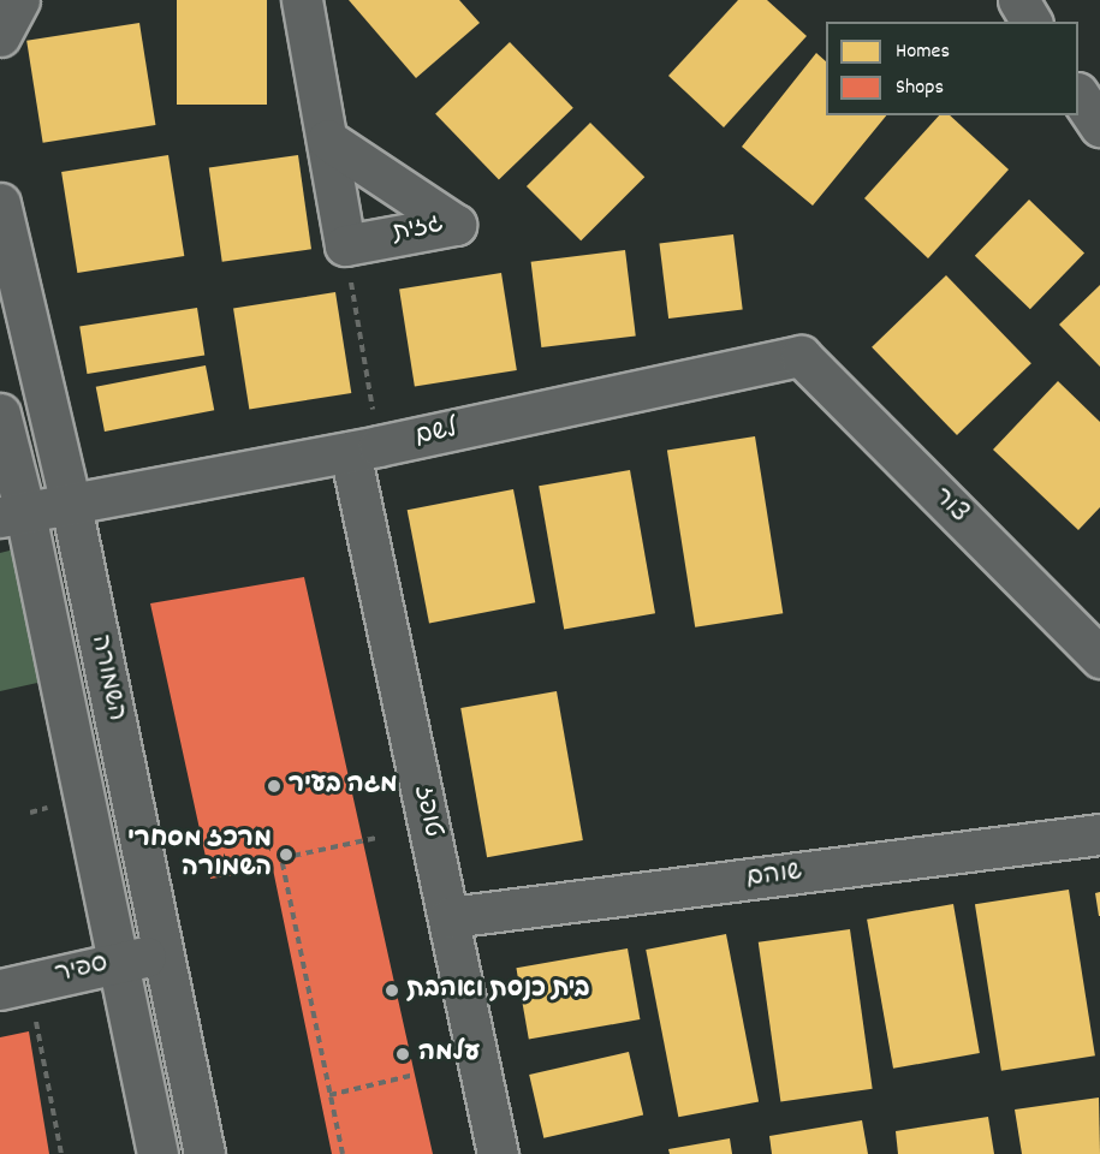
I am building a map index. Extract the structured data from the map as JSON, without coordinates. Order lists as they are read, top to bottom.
{
  "streets": {
    "street": [
      "גזית",
      "לשם",
      "צור",
      "השמורה",
      "טופז",
      "שוהם",
      "ספיר"
    ]
  },
  "crossings": [
    ["לשם", "צור"],
    ["לשם", "השמורה"],
    ["לשם", "טופז"],
    ["השמורה", "ספיר"],
    ["טופז", "שוהם"]
  ],
  "places": [
    "מגה בעיר",
    "מרכז מסחרי השמורה",
    "בית כנסת ואהבת",
    "עלמה"
  ],
  "legend": ["Homes", "Shops"]
}
